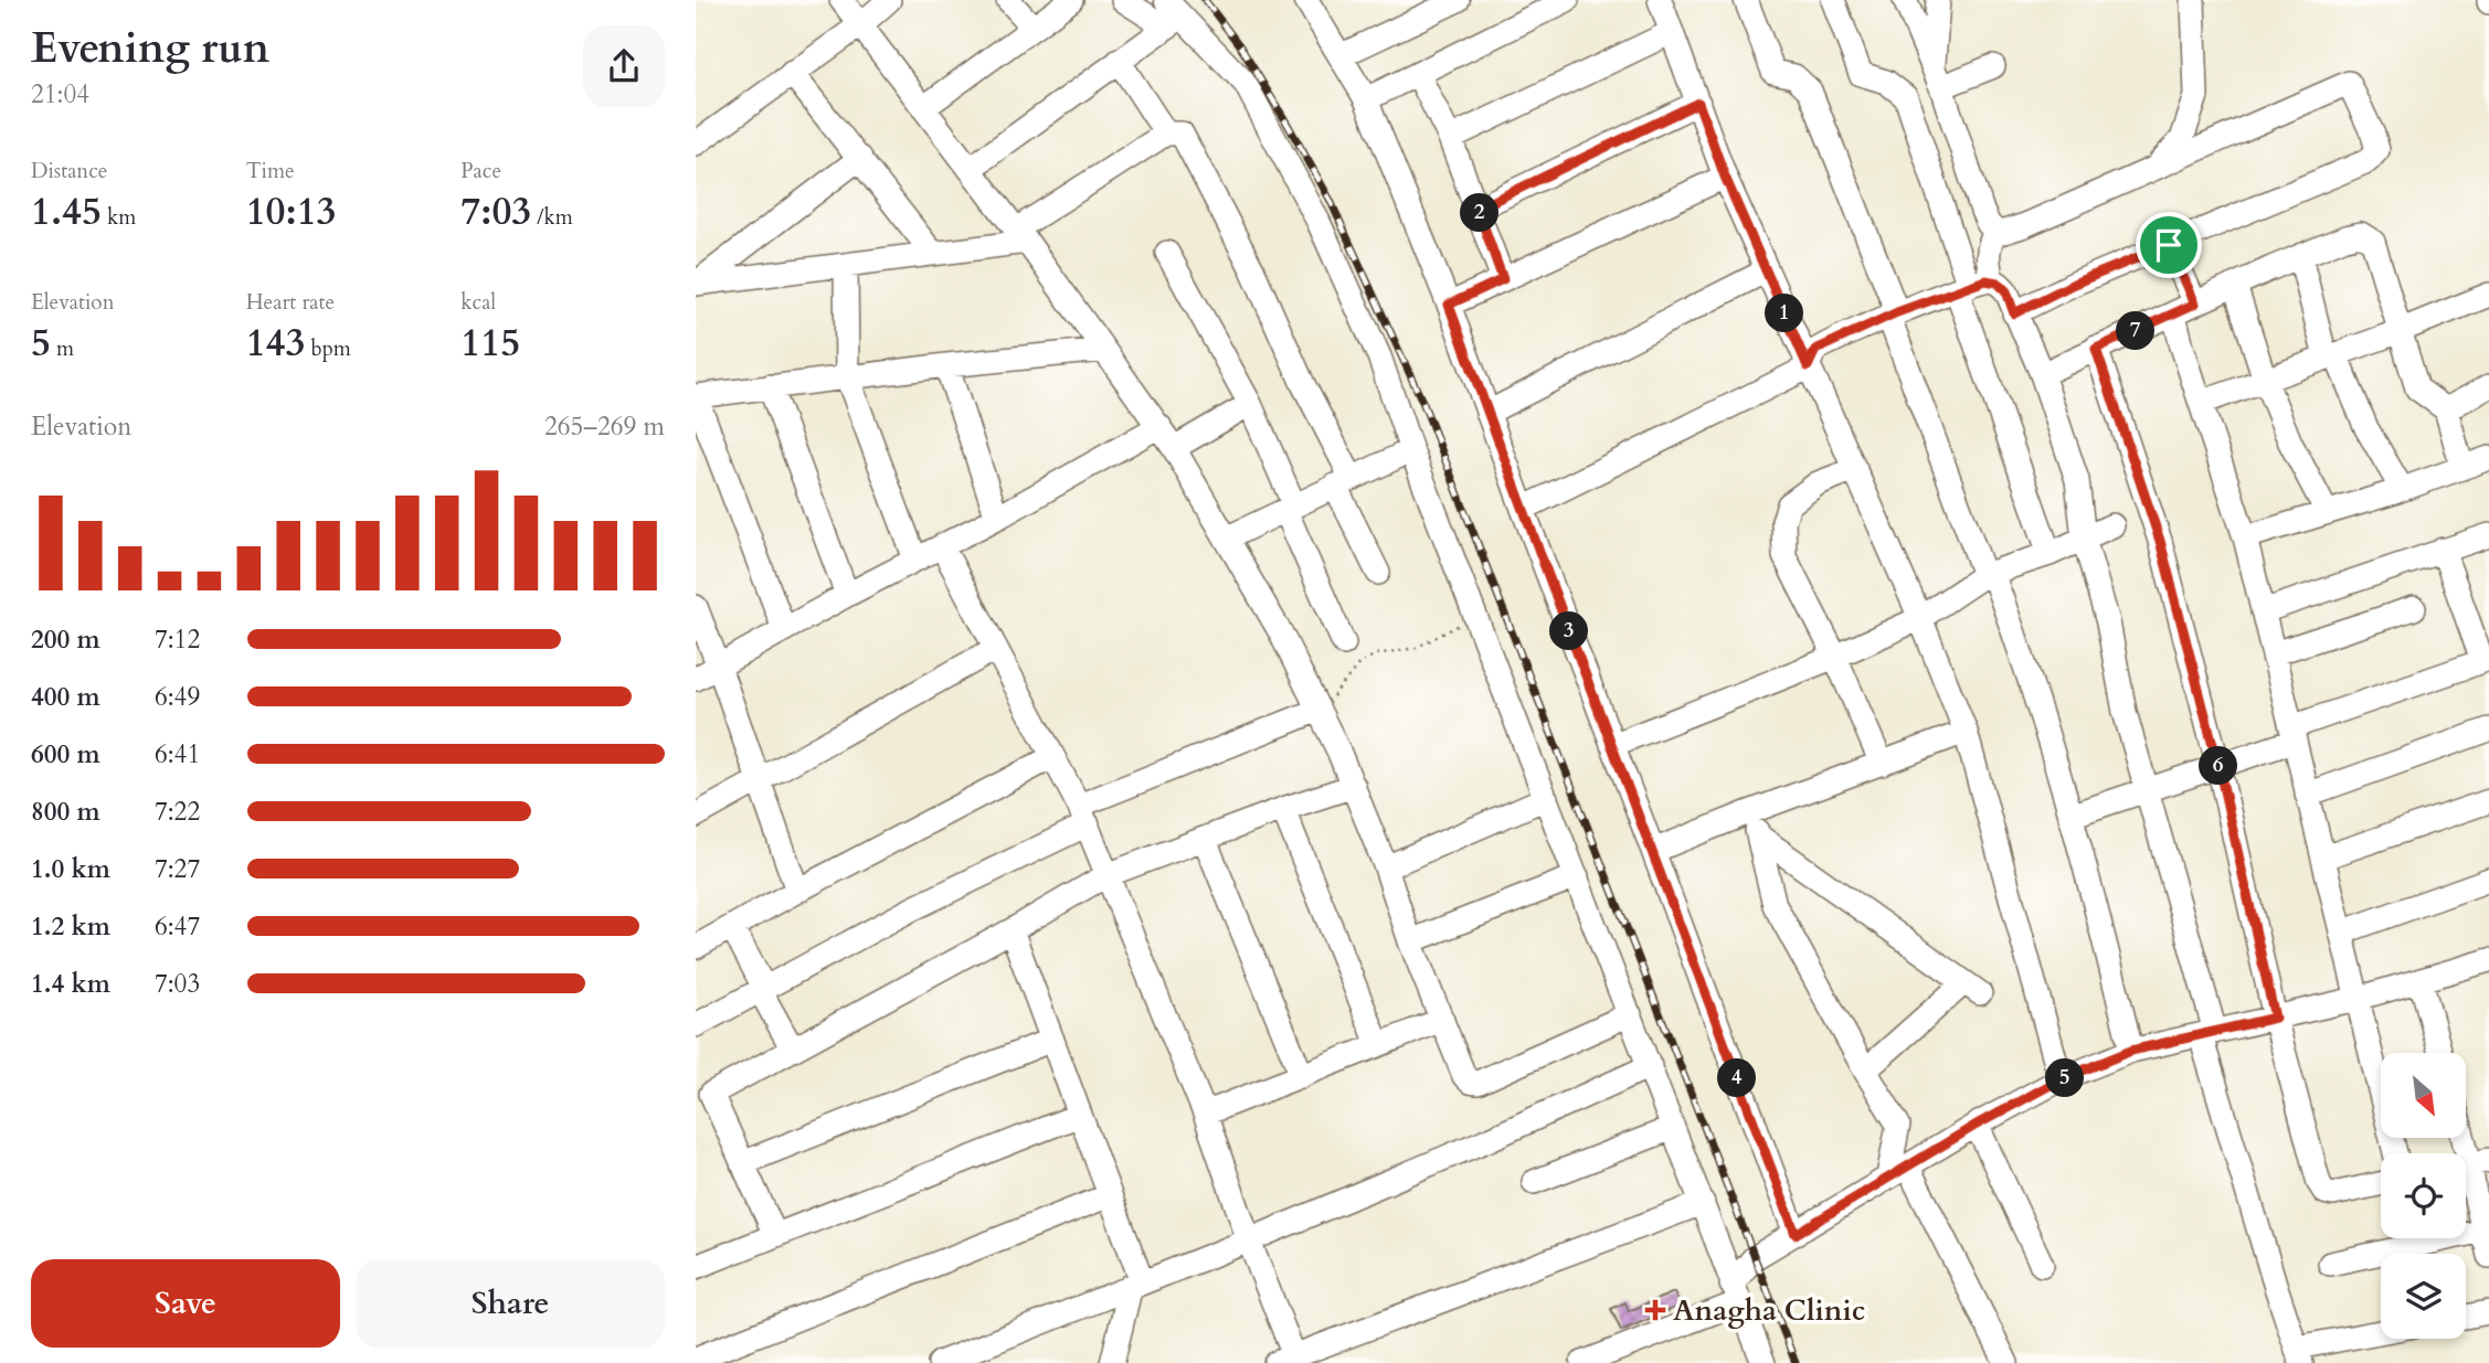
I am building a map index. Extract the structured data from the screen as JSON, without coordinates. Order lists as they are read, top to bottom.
{
  "places": {
    "health": ["Anagha Clinic"]
  },
  "north": "bottom right",
  "page": {
    "heading": ["Evening run", "21:04"],
    "stats": [
      ["Distance", "1.45 km"],
      ["Time", "10:13"],
      ["Pace", "7:03 /km"],
      ["Elevation", "5 m"],
      ["Heart rate", "143 bpm"],
      ["kcal", "115"]
    ],
    "pins": [
      "2",
      "1",
      "7",
      "3",
      "6",
      "4",
      "5"
    ],
    "chart": ["Elevation", "265–269 m"],
    "list": [
      {
        "name": "200 m",
        "note": "7:12"
      },
      {
        "name": "400 m",
        "note": "6:49"
      },
      {
        "name": "600 m",
        "note": "6:41"
      },
      {
        "name": "800 m",
        "note": "7:22"
      },
      {
        "name": "1.0 km",
        "note": "7:27"
      },
      {
        "name": "1.2 km",
        "note": "6:47"
      },
      {
        "name": "1.4 km",
        "note": "7:03"
      }
    ],
    "buttons": ["Save", "Share"]
  }
}
